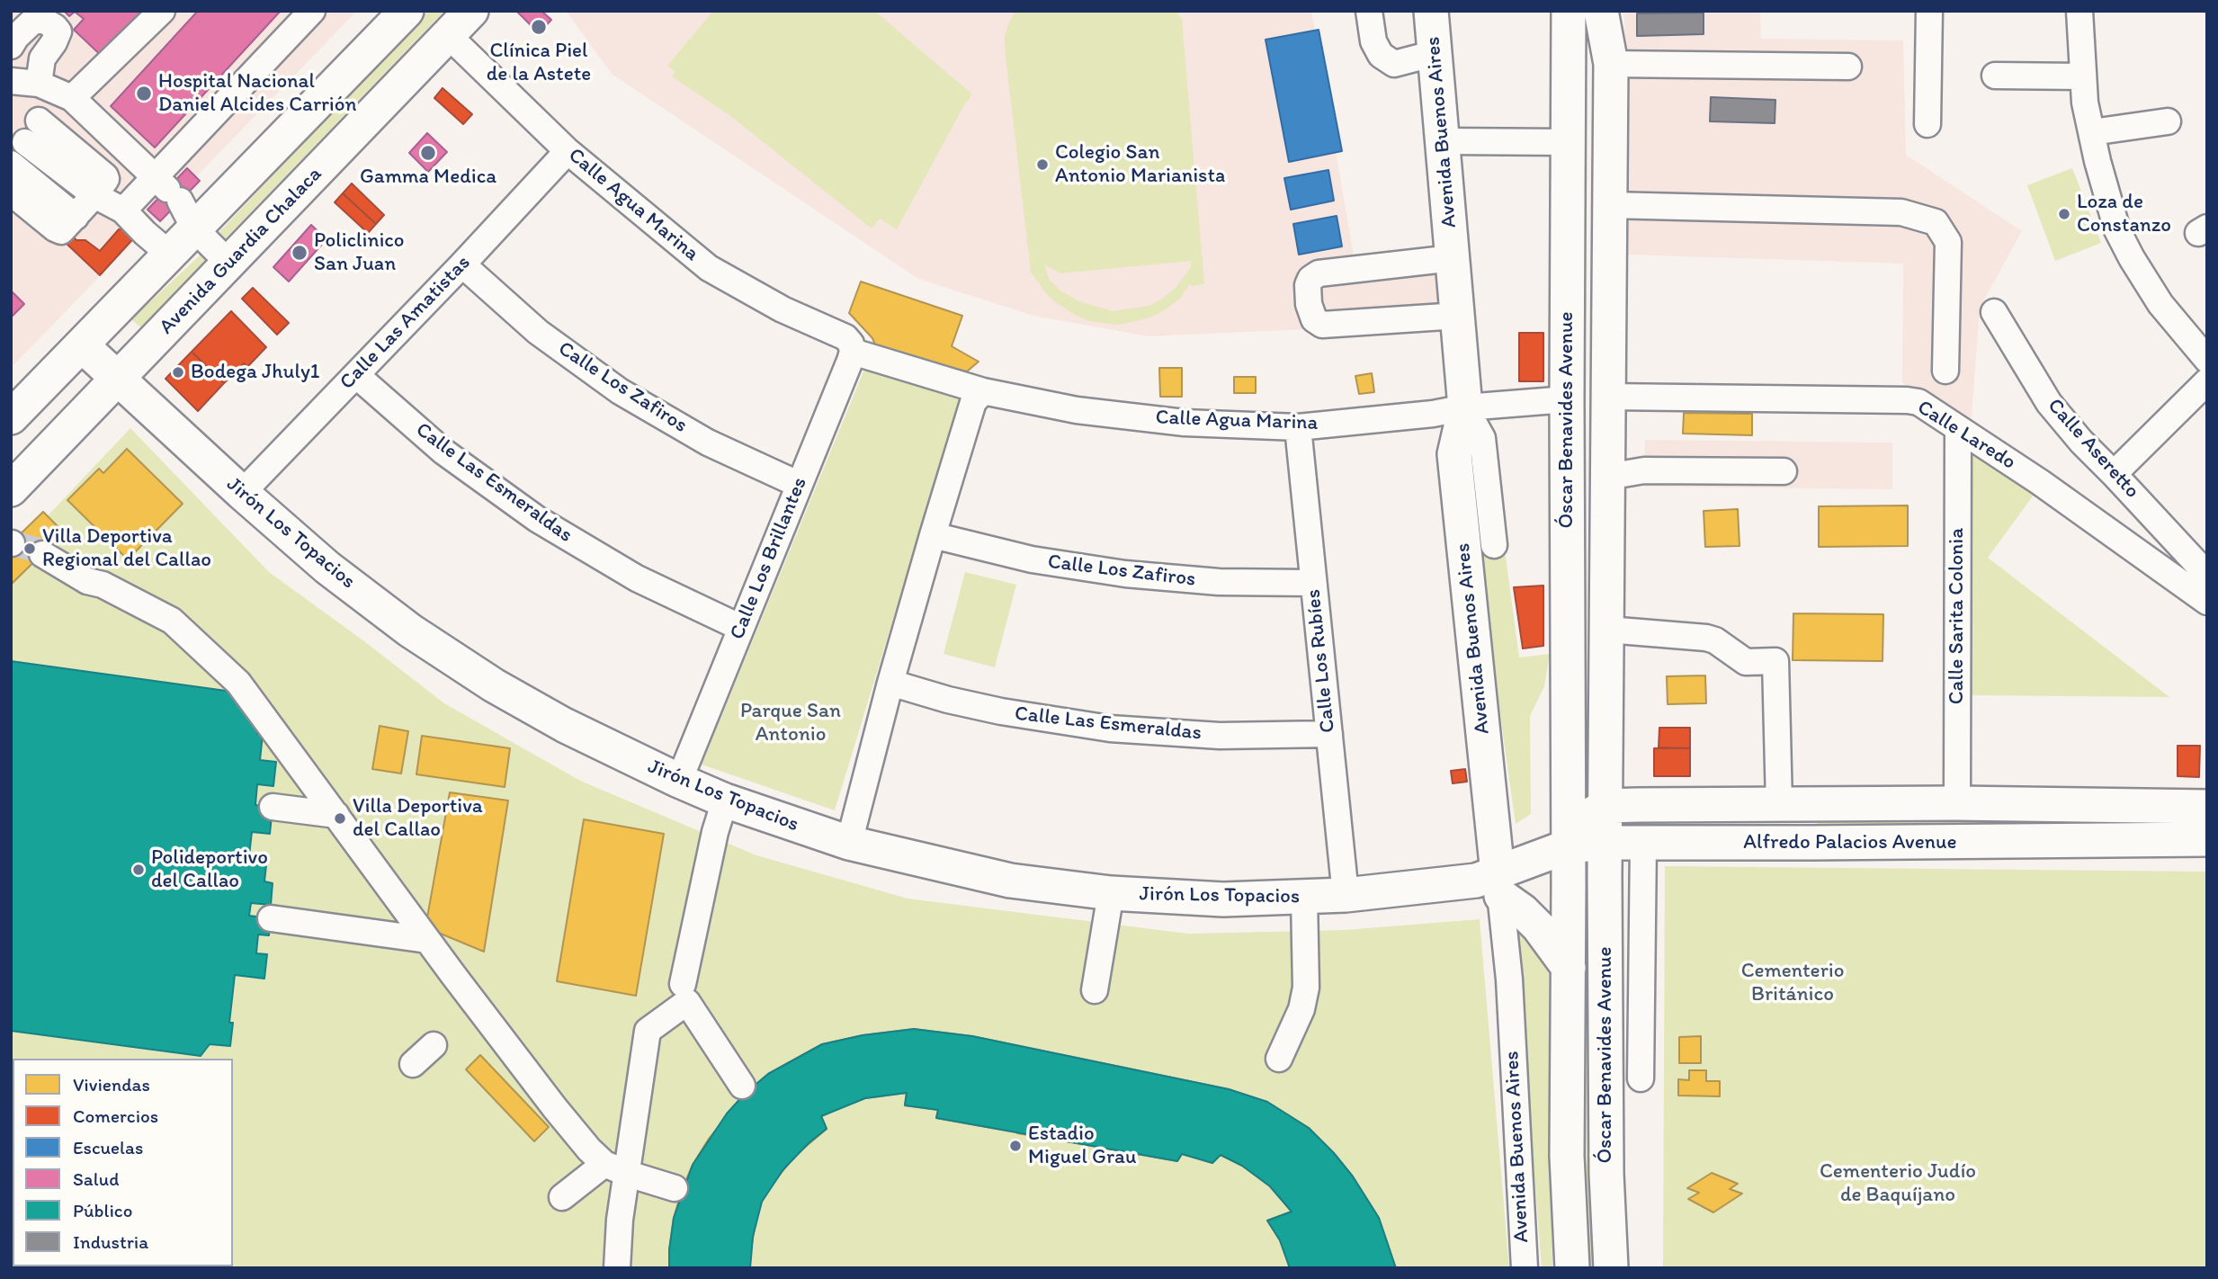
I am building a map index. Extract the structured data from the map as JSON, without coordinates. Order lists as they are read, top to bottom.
{
  "streets": {
    "main road": [
      "Avenida Buenos Aires",
      "Avenida Guardia Chalaca",
      "Óscar Benavides Avenue",
      "Jirón Los Topacios",
      "Alfredo Palacios Avenue"
    ],
    "street": [
      "Calle Agua Marina",
      "Calle Las Amatistas",
      "Calle Los Zafiros",
      "Calle Laredo",
      "Calle Aseretto",
      "Calle Las Esmeraldas",
      "Calle Los Brillantes",
      "Calle Sarita Colonia",
      "Calle Los Rubíes"
    ]
  },
  "crossings": [
    ["Avenida Buenos Aires", "Calle Agua Marina"],
    ["Avenida Buenos Aires", "Jirón Los Topacios"],
    ["Avenida Buenos Aires", "Alfredo Palacios Avenue"],
    ["Calle Agua Marina", "Avenida Guardia Chalaca"],
    ["Calle Agua Marina", "Calle Las Amatistas"],
    ["Calle Agua Marina", "Óscar Benavides Avenue"],
    ["Calle Agua Marina", "Calle Los Brillantes"],
    ["Calle Agua Marina", "Calle Los Rubíes"],
    ["Avenida Guardia Chalaca", "Jirón Los Topacios"],
    ["Calle Las Amatistas", "Calle Los Zafiros"],
    ["Calle Las Amatistas", "Calle Las Esmeraldas"],
    ["Calle Las Amatistas", "Jirón Los Topacios"],
    ["Calle Los Zafiros", "Calle Los Brillantes"],
    ["Calle Los Zafiros", "Calle Los Rubíes"],
    ["Óscar Benavides Avenue", "Calle Laredo"],
    ["Óscar Benavides Avenue", "Alfredo Palacios Avenue"],
    ["Calle Laredo", "Calle Sarita Colonia"],
    ["Calle Las Esmeraldas", "Calle Los Brillantes"],
    ["Calle Las Esmeraldas", "Calle Los Rubíes"],
    ["Jirón Los Topacios", "Calle Los Brillantes"],
    ["Jirón Los Topacios", "Calle Los Rubíes"],
    ["Jirón Los Topacios", "Alfredo Palacios Avenue"],
    ["Calle Sarita Colonia", "Alfredo Palacios Avenue"]
  ],
  "parks": ["Parque San Antonio", "Cementerio Británico", "Cementerio Judío de Baquíjano"],
  "places": [
    "Clínica Piel de la Astete",
    "Hospital Nacional Daniel Alcides Carrión",
    "Gamma Medica",
    "Colegio San Antonio Marianista",
    "Loza de Constanzo",
    "Policlinico San Juan",
    "Bodega Jhuly1",
    "Villa Deportiva Regional del Callao",
    "Villa Deportiva del Callao",
    "Polideportivo del Callao",
    "Estadio Miguel Grau"
  ],
  "legend": [
    "Viviendas",
    "Comercios",
    "Escuelas",
    "Salud",
    "Público",
    "Industria"
  ]
}
